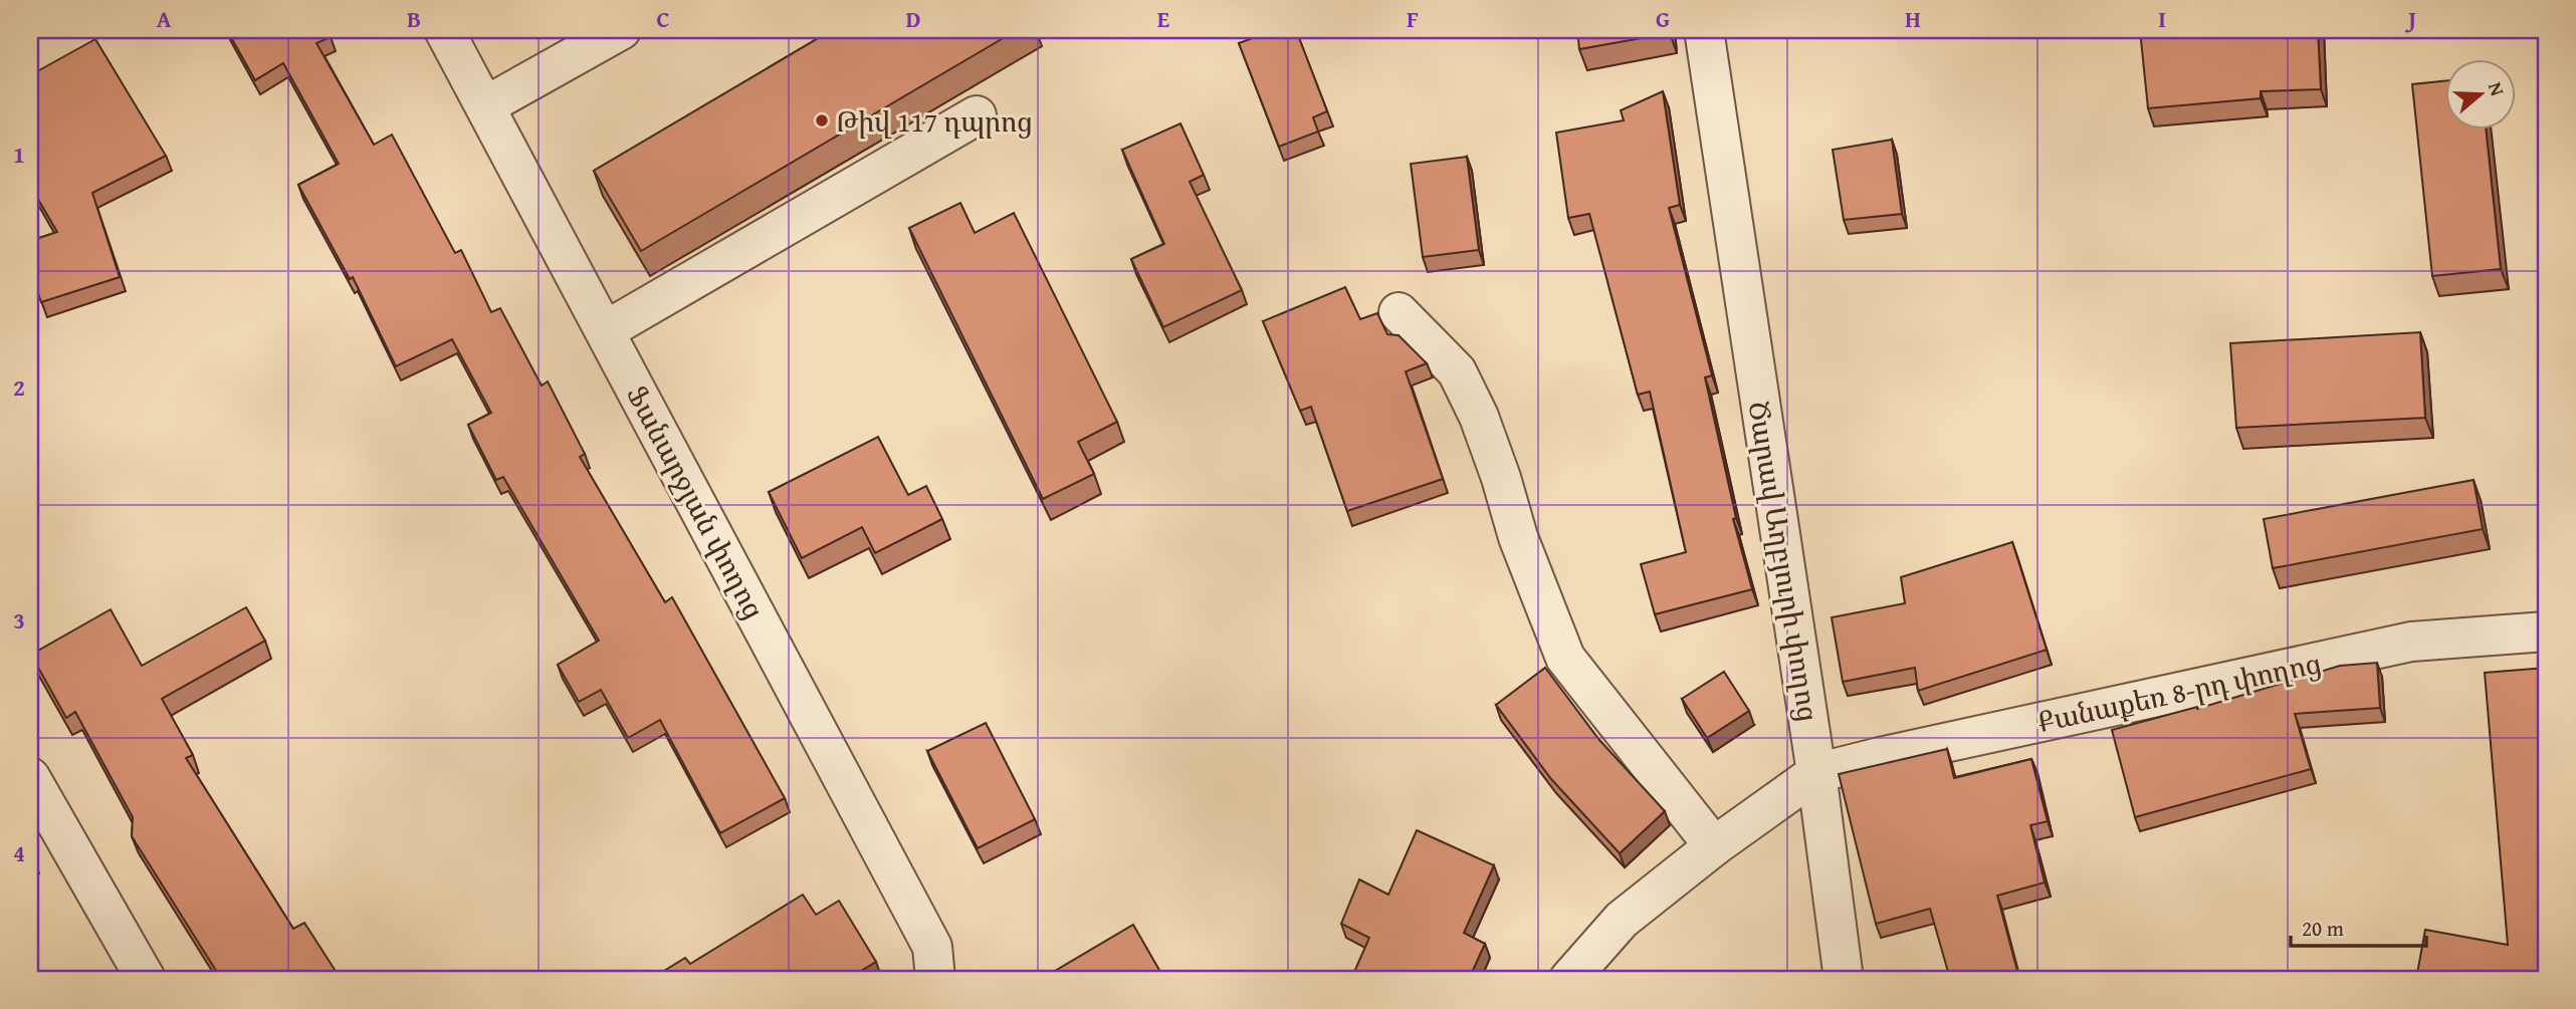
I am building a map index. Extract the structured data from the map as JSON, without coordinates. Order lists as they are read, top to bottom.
{
  "streets": {
    "street": ["Ֆանարջյան փողոց", "Ծարավ Աղբյուրի փողոց", "Քանաքեռ 8-րդ փողոց"]
  },
  "crossings": [
    ["Ծարավ Աղբյուրի փողոց", "Քանաքեռ 8-րդ փողոց"]
  ],
  "places": ["Թիվ 117 դպրոց"],
  "scale_bar": "20 m",
  "north": "right",
  "grid": {
    "columns": [
      "A",
      "B",
      "C",
      "D",
      "E",
      "F",
      "G",
      "H",
      "I",
      "J"
    ],
    "rows": [
      "1",
      "2",
      "3",
      "4"
    ]
  }
}
